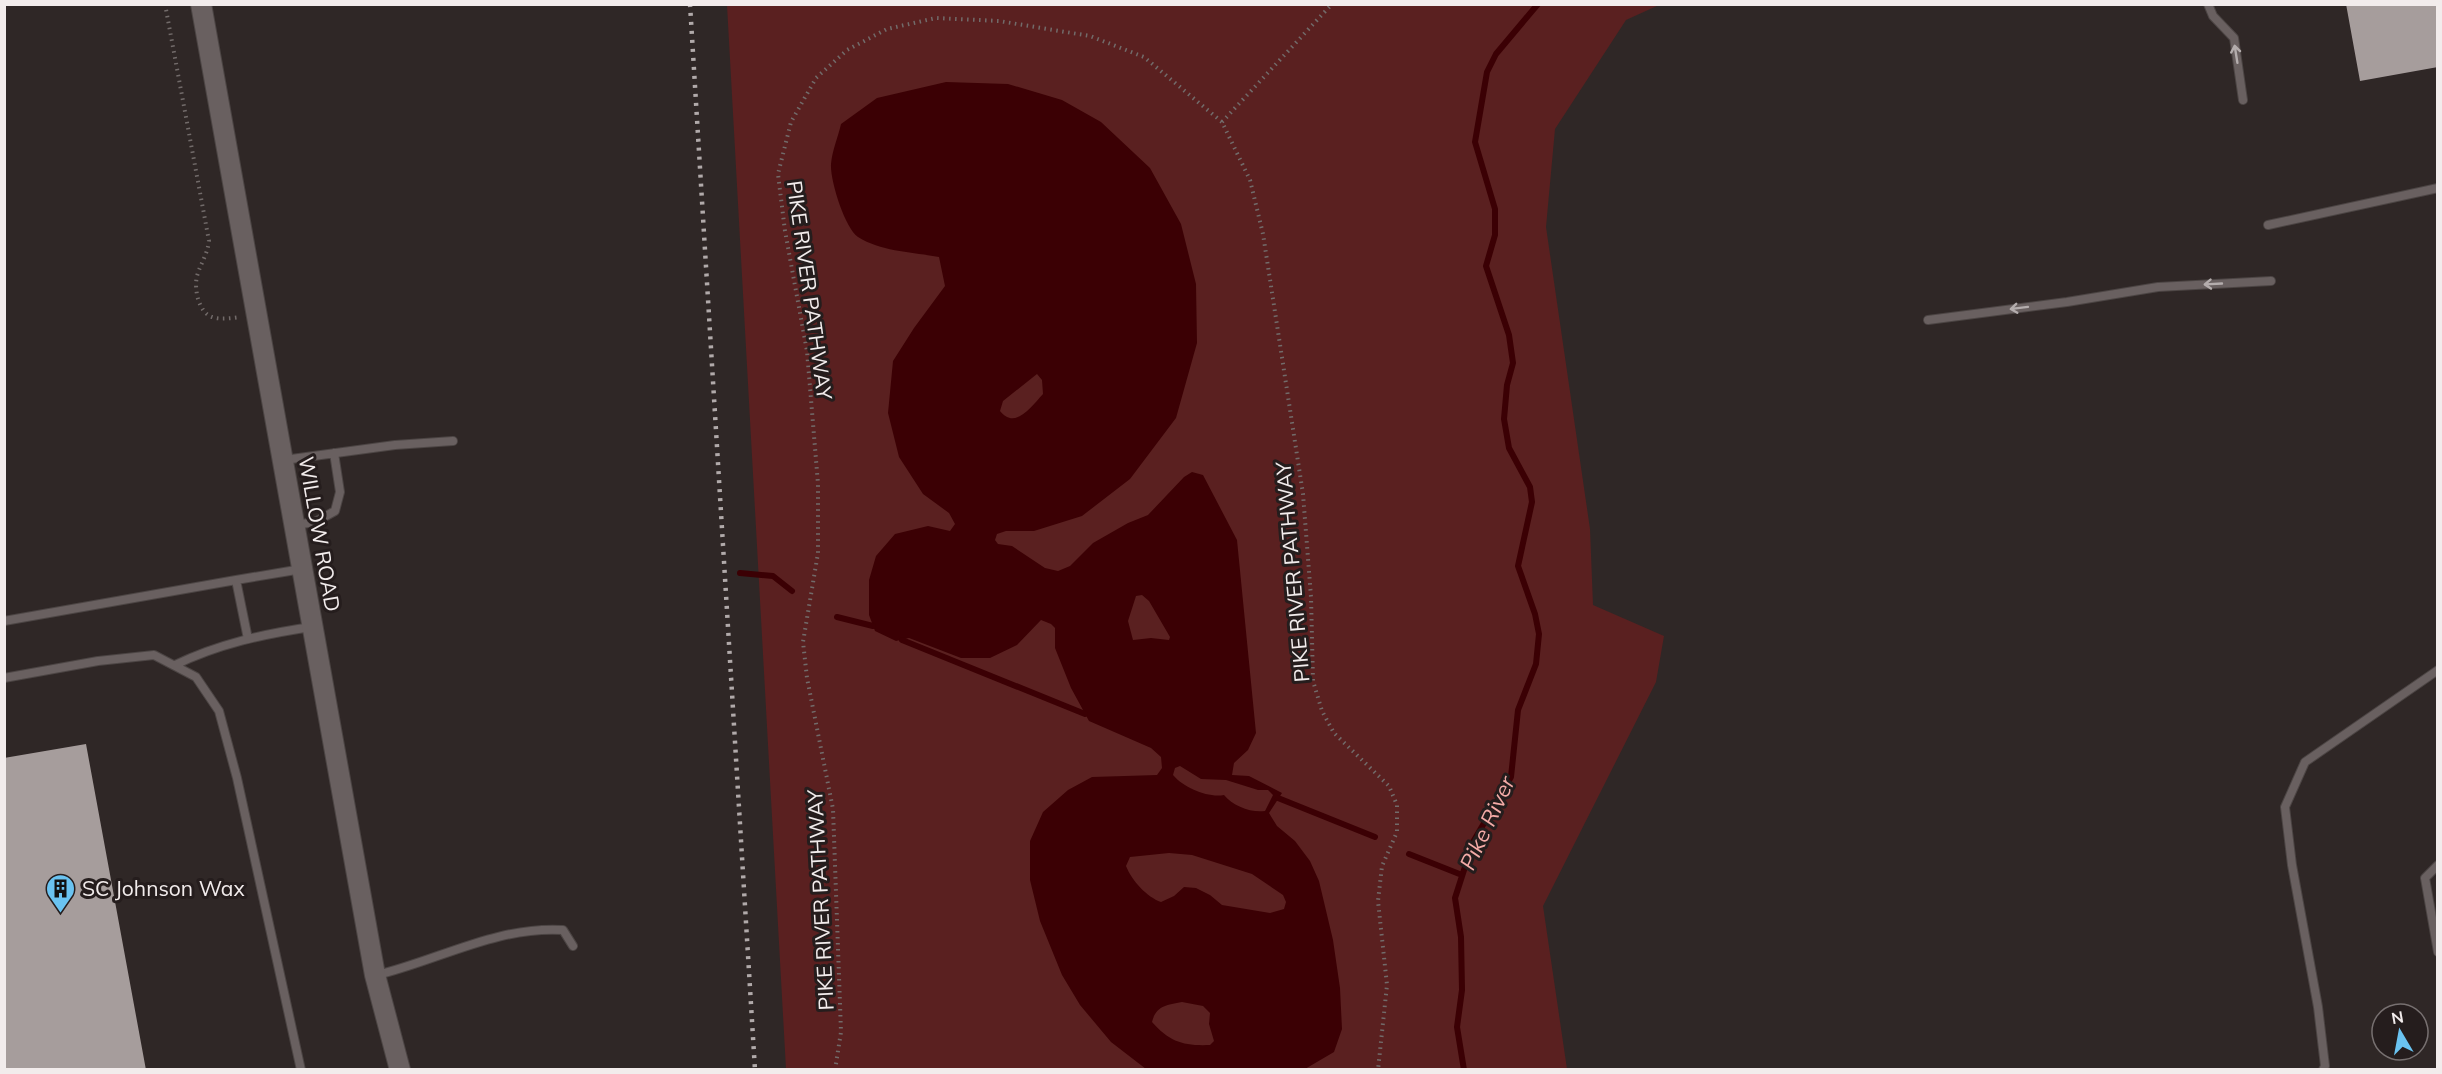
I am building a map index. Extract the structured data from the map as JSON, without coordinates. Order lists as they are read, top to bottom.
{
  "streets": {
    "street": ["WILLOW ROAD"],
    "path": ["PIKE RIVER PATHWAY"]
  },
  "water": ["Pike River"],
  "places": {
    "building": ["SC Johnson Wax"]
  },
  "north": "top"
}
